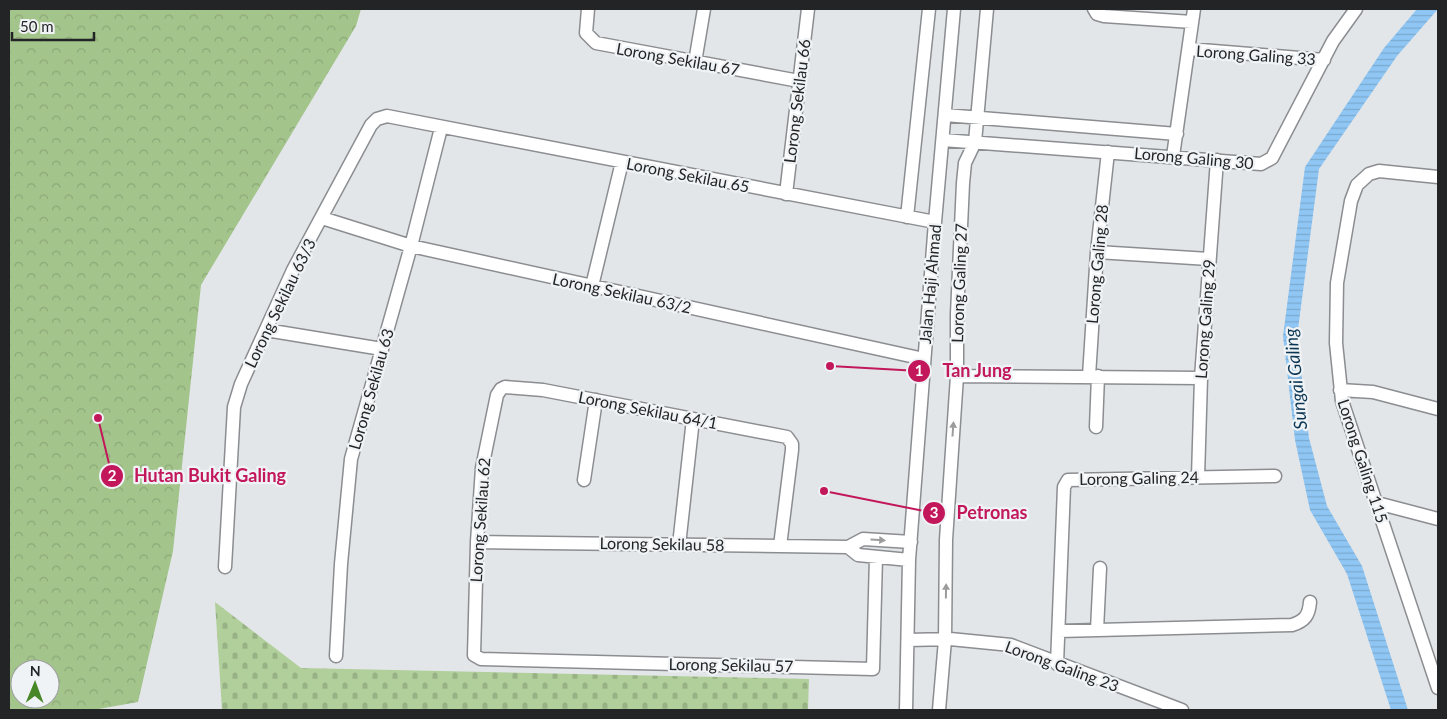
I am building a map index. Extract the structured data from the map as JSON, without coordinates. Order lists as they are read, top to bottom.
{
  "streets": {
    "street": [
      "Lorong Galing 33",
      "Lorong Sekilau 67",
      "Lorong Sekilau 66",
      "Lorong Galing 30",
      "Lorong Sekilau 65",
      "Lorong Galing 28",
      "Lorong Galing 27",
      "Jalan Haji Ahmad",
      "Lorong Sekilau 63/2",
      "Lorong Sekilau 63/3",
      "Lorong Galing 29",
      "Lorong Sekilau 63",
      "Lorong Sekilau 64/1",
      "Lorong Galing 115",
      "Lorong Galing 24",
      "Lorong Sekilau 62",
      "Lorong Sekilau 58",
      "Lorong Sekilau 57",
      "Lorong Galing 23"
    ]
  },
  "crossings": [
    ["Lorong Galing 33", "Lorong Galing 30"],
    ["Lorong Sekilau 67", "Lorong Sekilau 66"],
    ["Lorong Sekilau 66", "Lorong Sekilau 65"],
    ["Lorong Galing 30", "Lorong Galing 28"],
    ["Lorong Galing 30", "Lorong Galing 27"],
    ["Lorong Galing 30", "Jalan Haji Ahmad"],
    ["Lorong Galing 30", "Lorong Galing 29"],
    ["Lorong Sekilau 65", "Jalan Haji Ahmad"],
    ["Lorong Sekilau 65", "Lorong Sekilau 63/3"],
    ["Lorong Sekilau 65", "Lorong Sekilau 63"],
    ["Jalan Haji Ahmad", "Lorong Sekilau 63/2"],
    ["Jalan Haji Ahmad", "Lorong Sekilau 58"],
    ["Jalan Haji Ahmad", "Lorong Galing 23"],
    ["Lorong Sekilau 63/2", "Lorong Sekilau 63/3"],
    ["Lorong Sekilau 63/2", "Lorong Sekilau 63"],
    ["Lorong Sekilau 63/3", "Lorong Sekilau 63"],
    ["Lorong Galing 29", "Lorong Galing 24"],
    ["Lorong Sekilau 64/1", "Lorong Sekilau 62"],
    ["Lorong Sekilau 64/1", "Lorong Sekilau 58"],
    ["Lorong Galing 24", "Lorong Galing 23"],
    ["Lorong Sekilau 62", "Lorong Sekilau 58"],
    ["Lorong Sekilau 62", "Lorong Sekilau 57"],
    ["Lorong Sekilau 58", "Lorong Sekilau 57"]
  ],
  "water": ["Sungai Galing"],
  "places": ["Tan Jung", "Hutan Bukit Galing", "Petronas"],
  "scale_bar": "50 m",
  "north": "top"
}
